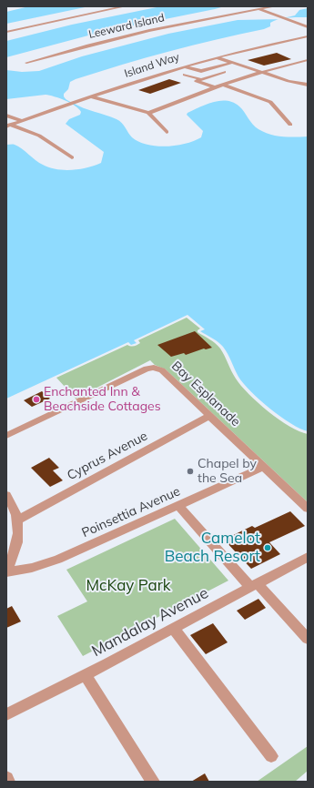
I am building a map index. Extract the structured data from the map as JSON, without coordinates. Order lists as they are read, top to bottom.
{
  "streets": {
    "street": [
      "Leeward Island",
      "Island Way",
      "Bay Esplanade",
      "Cyprus Avenue",
      "Poinsettia Avenue",
      "Mandalay Avenue"
    ]
  },
  "crossings": [
    ["Bay Esplanade", "Cyprus Avenue"],
    ["Bay Esplanade", "Poinsettia Avenue"]
  ],
  "parks": ["McKay Park"],
  "places": ["Enchanted Inn & Beachside Cottages", "Chapel by the Sea", "Camelot Beach Resort"]
}
